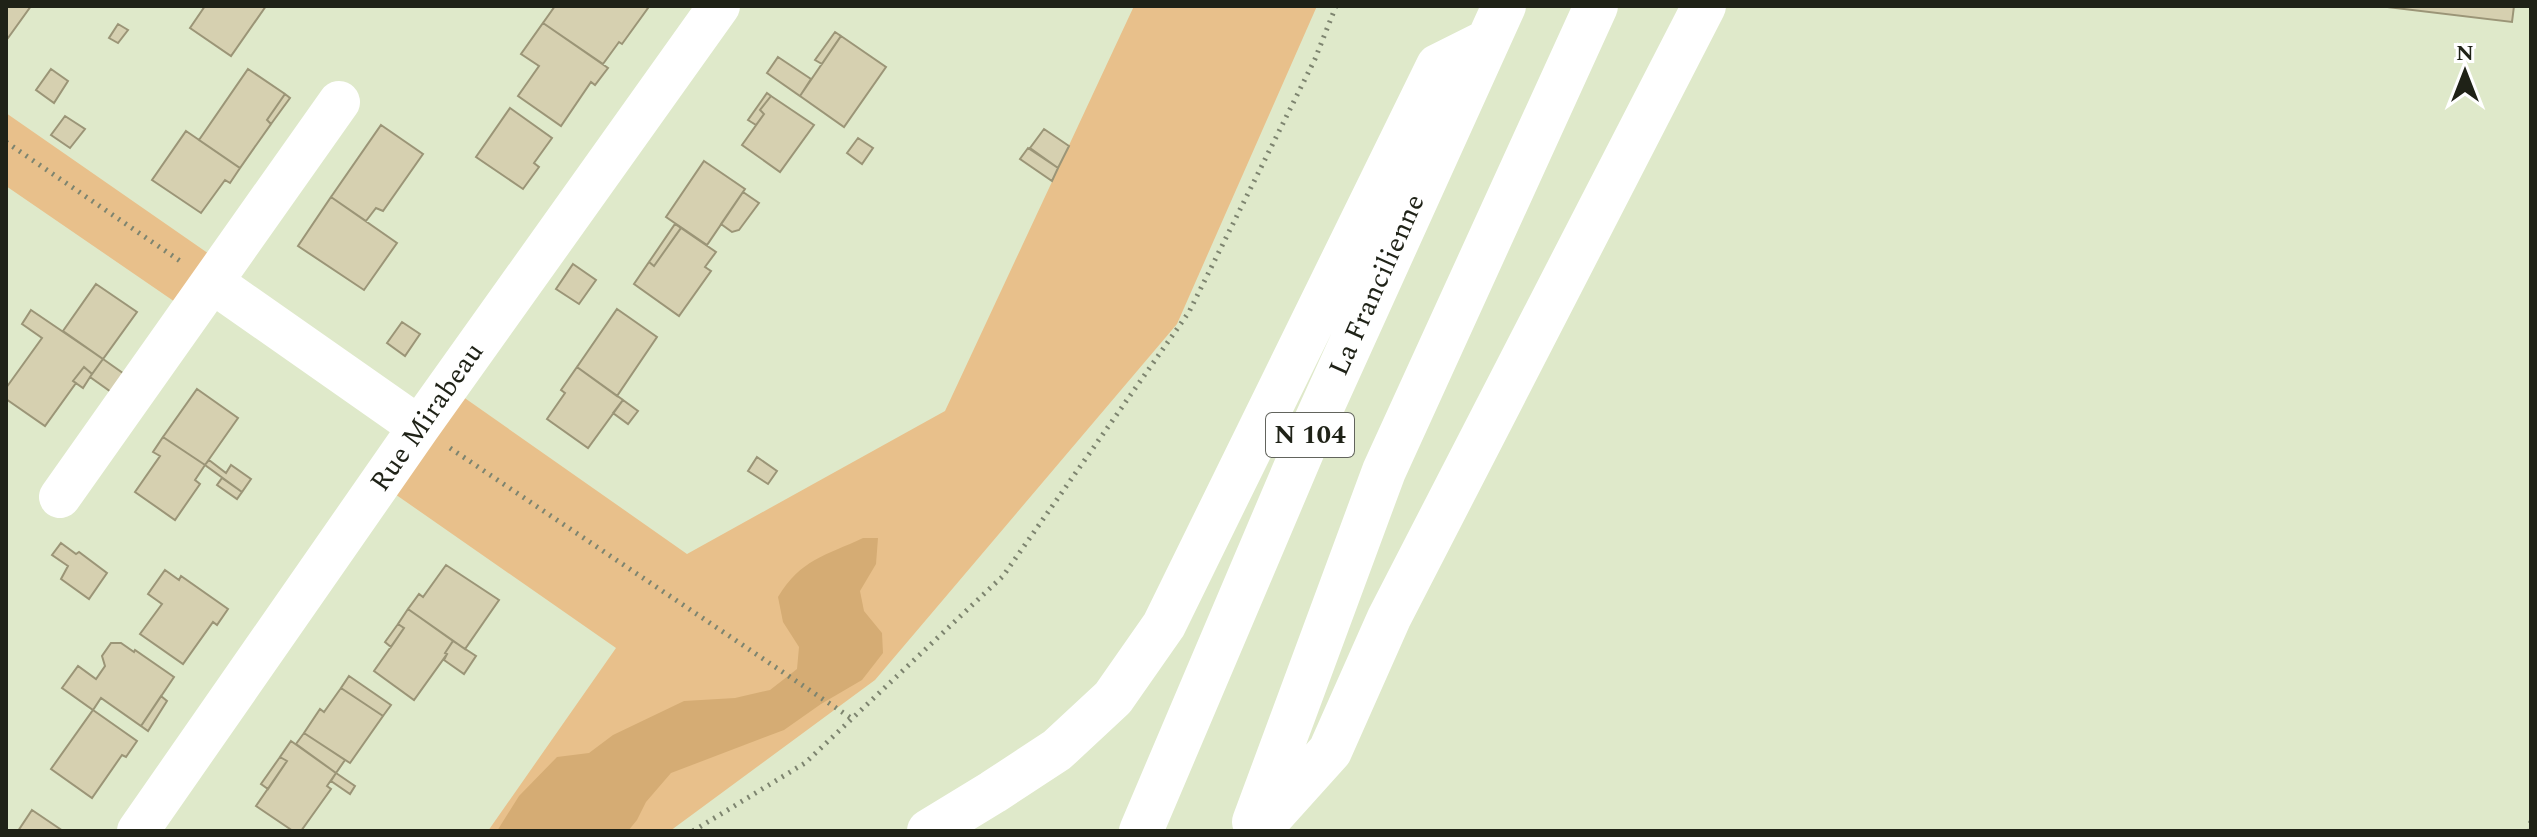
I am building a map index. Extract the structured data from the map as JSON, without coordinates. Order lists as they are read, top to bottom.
{
  "streets": {
    "highway": ["La Francilienne", "N 104"],
    "street": ["Rue Mirabeau"]
  },
  "north": "top"
}
